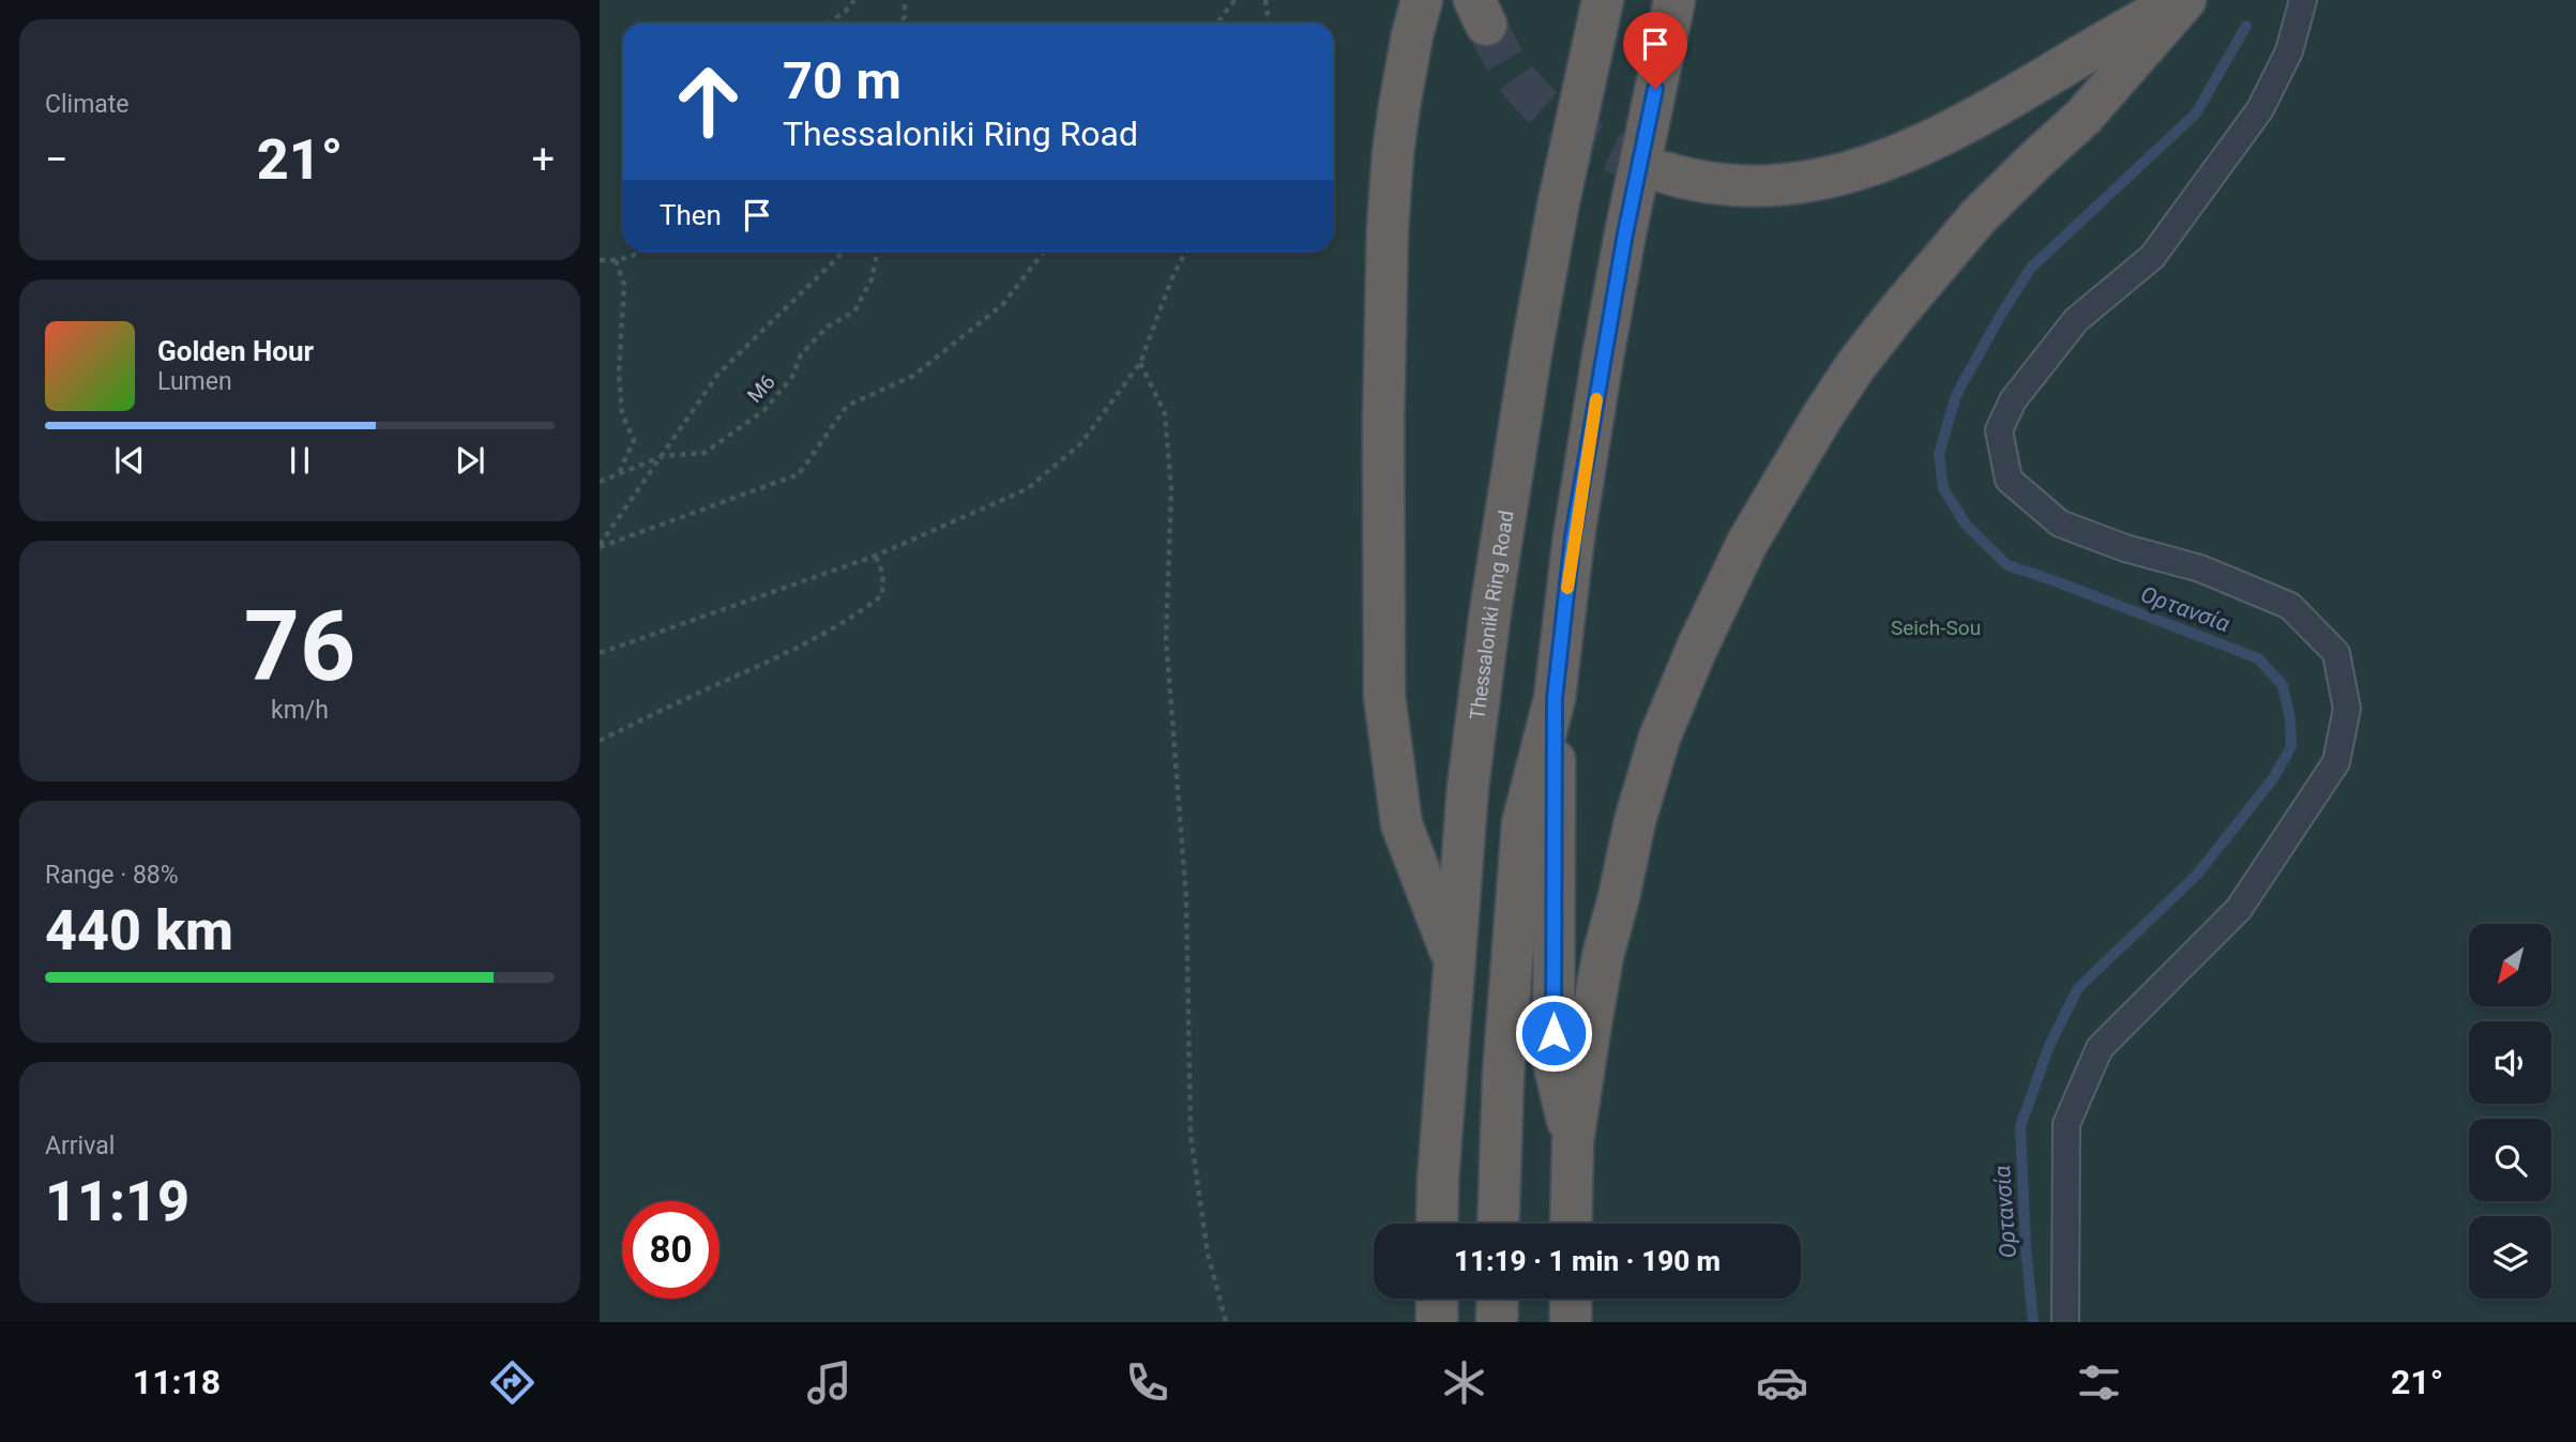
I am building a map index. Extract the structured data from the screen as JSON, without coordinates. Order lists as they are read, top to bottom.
{
  "streets": {
    "highway": ["Thessaloniki Ring Road"],
    "path": ["M6"]
  },
  "water": ["Ορτανσία"],
  "parks": ["Seich-Sou"],
  "north": "bottom left",
  "page": {
    "tile": [
      "Climate",
      ["76", "km/h"],
      ["Range · 88%", "440 km"],
      ["Arrival", "11:19"]
    ],
    "turn": ["70 m", "Thessaloniki Ring Road"],
    "heat": ["−", "21°", "+"],
    "then": "Then",
    "song": ["Golden Hour", "Lumen"],
    "limit": "80",
    "trip": "11:19 · 1 min · 190 m",
    "tabs": ["11:18", "21°"]
  }
}
